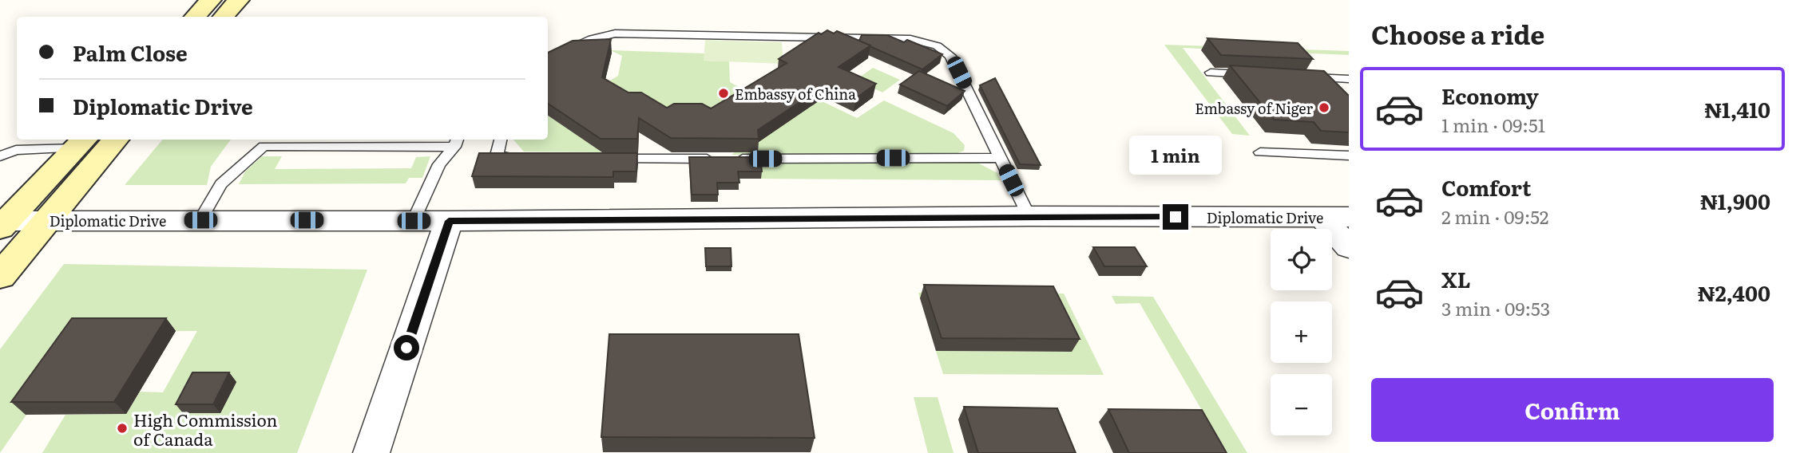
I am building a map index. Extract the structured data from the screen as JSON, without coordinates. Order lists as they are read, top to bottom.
{
  "streets": {
    "street": ["Diplomatic Drive"]
  },
  "places": ["Embassy of China", "Embassy of Niger", "High Commission of Canada"],
  "page": {
    "heading": "Choose a ride",
    "banner": ["Palm Close", "Diplomatic Drive"],
    "list": [
      {
        "name": "Economy",
        "note": "1 min · 09:51",
        "value": "₦1,410"
      },
      {
        "name": "Comfort",
        "note": "2 min · 09:52",
        "value": "₦1,900"
      },
      {
        "name": "XL",
        "note": "3 min · 09:53",
        "value": "₦2,400"
      }
    ],
    "bubble": "1 min",
    "map_buttons": ["+", "−"],
    "buttons": "Confirm"
  }
}
